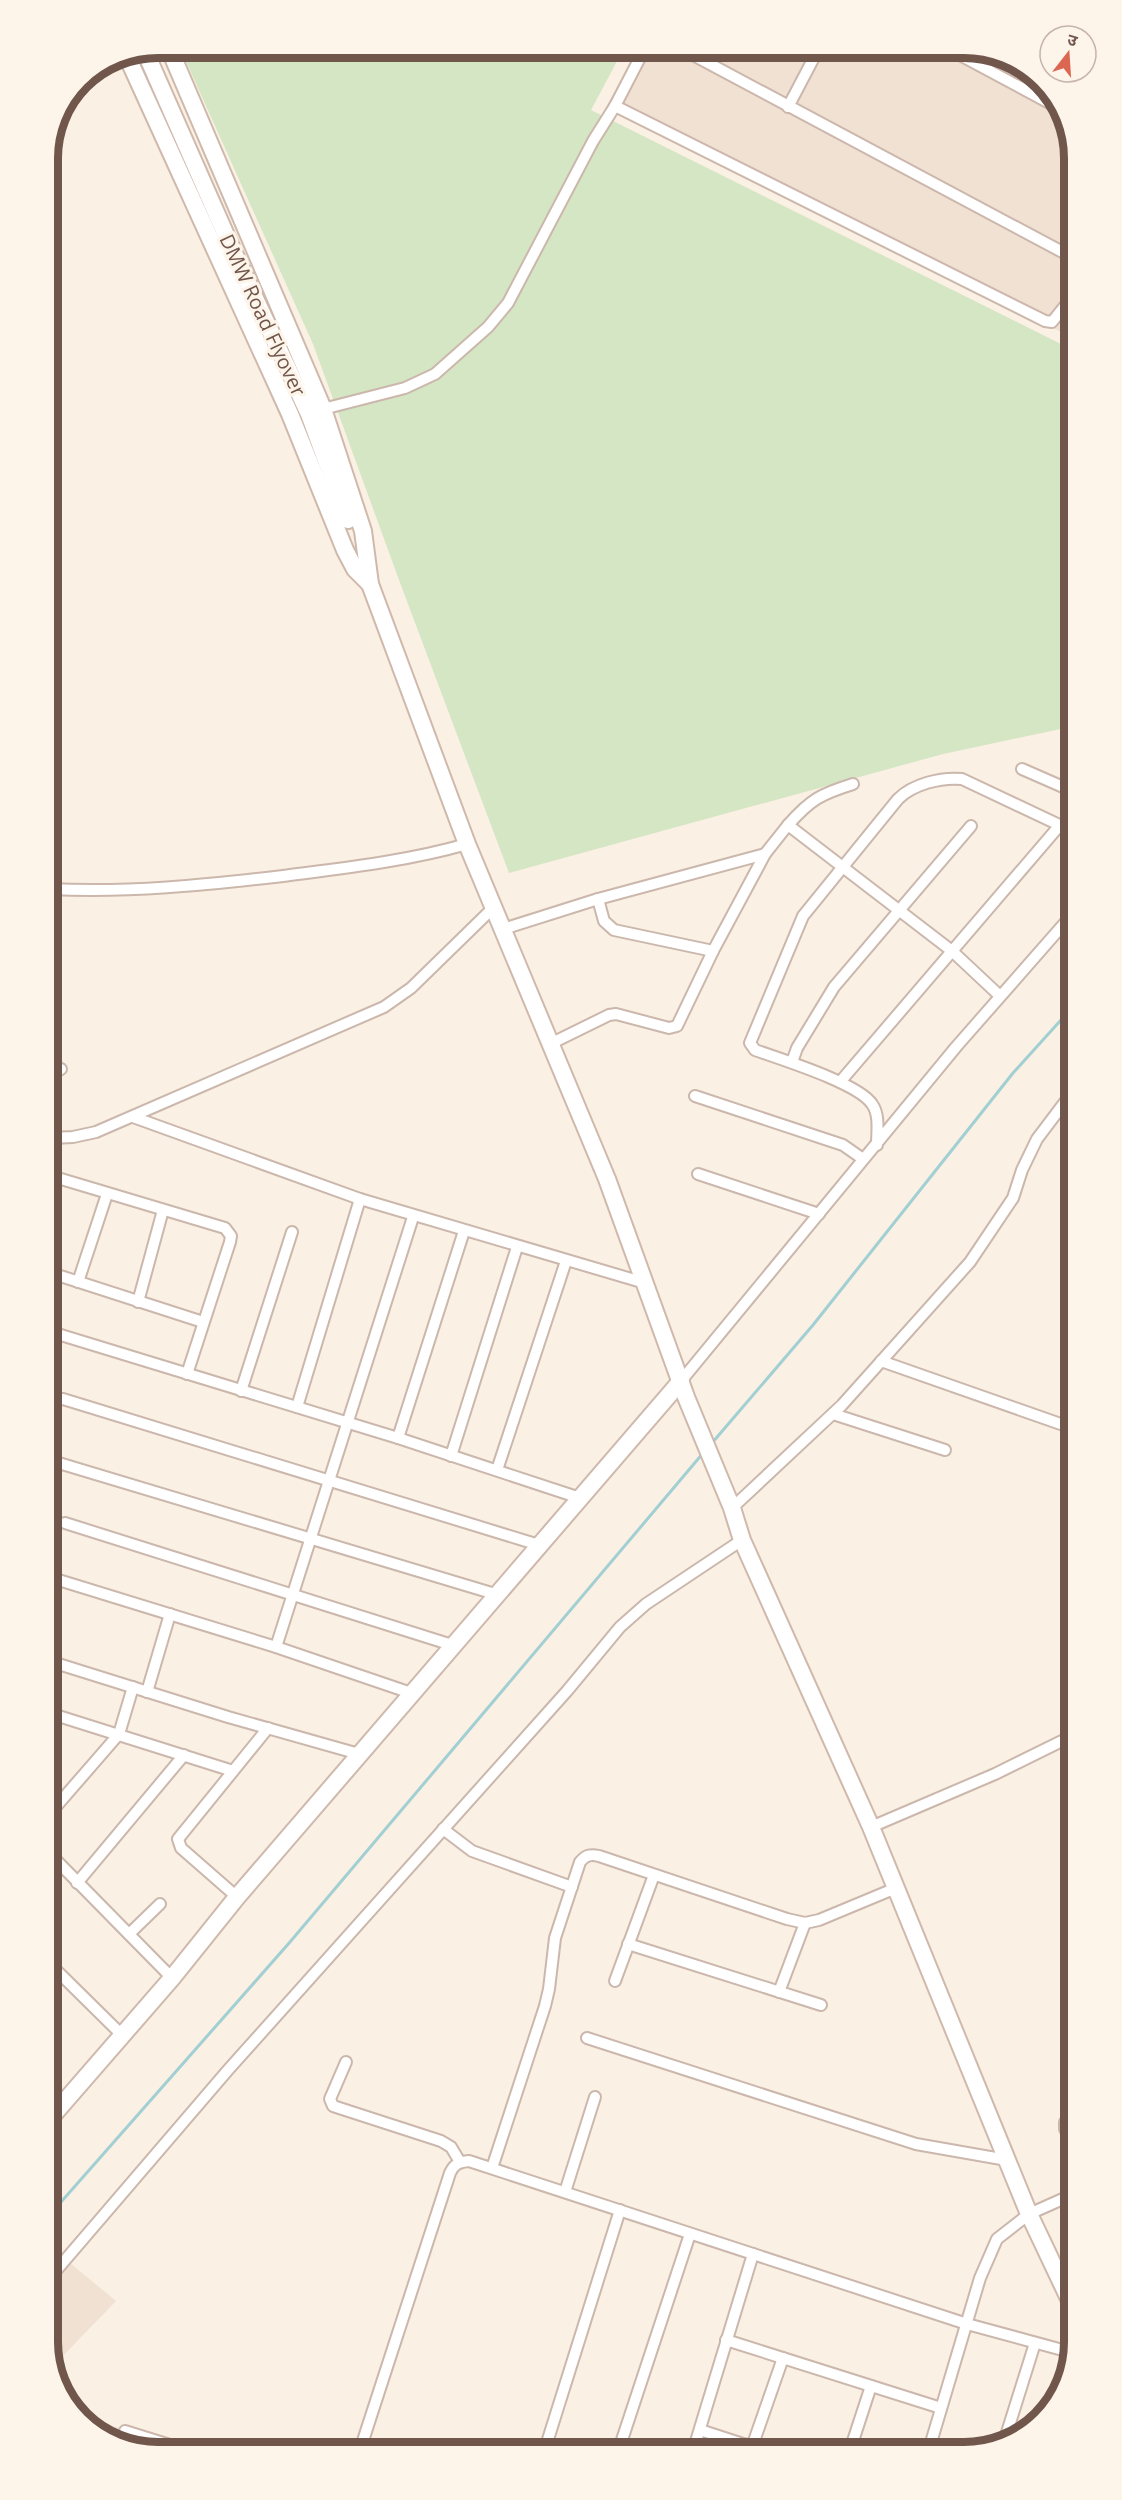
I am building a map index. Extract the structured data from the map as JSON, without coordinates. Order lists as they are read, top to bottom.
{
  "streets": {
    "main road": ["DMW Road Flyover"]
  },
  "north": "top"
}
